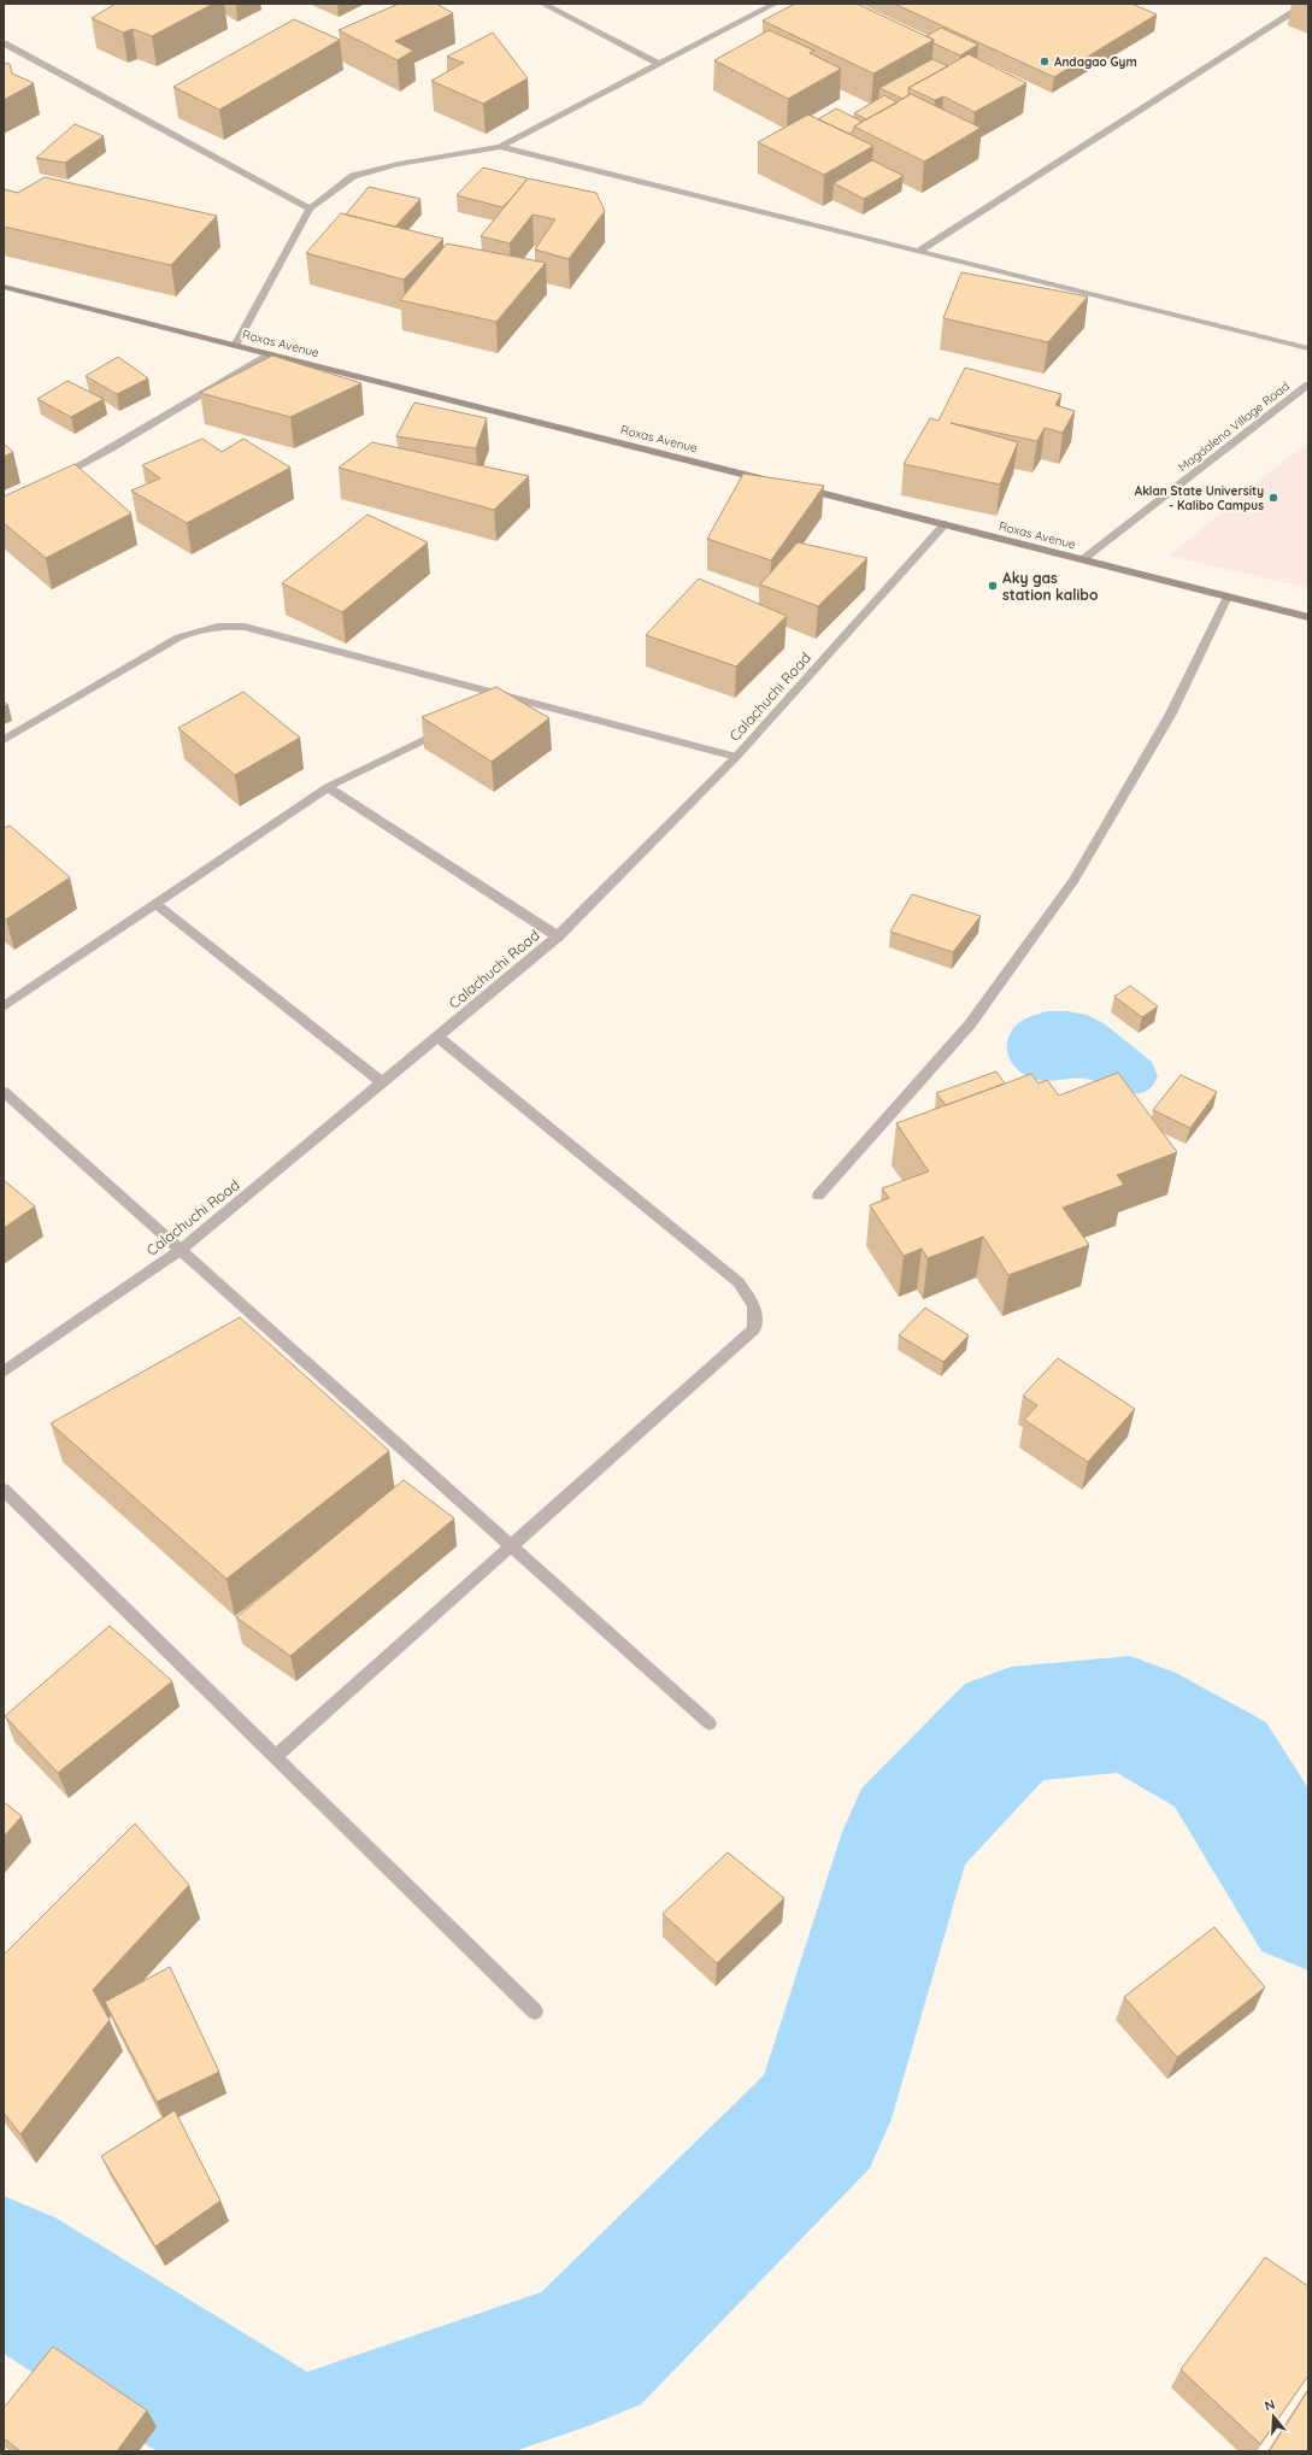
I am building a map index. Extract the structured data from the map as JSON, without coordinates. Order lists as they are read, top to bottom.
{
  "streets": {
    "main road": ["Roxas Avenue"],
    "street": ["Magdalena Village Road", "Calachuchi Road"]
  },
  "crossings": [
    ["Roxas Avenue", "Magdalena Village Road"],
    ["Roxas Avenue", "Calachuchi Road"]
  ],
  "places": ["Andagao Gym", "Aklan State University - Kalibo Campus", "Aky gas station kalibo"],
  "north": "top"
}
